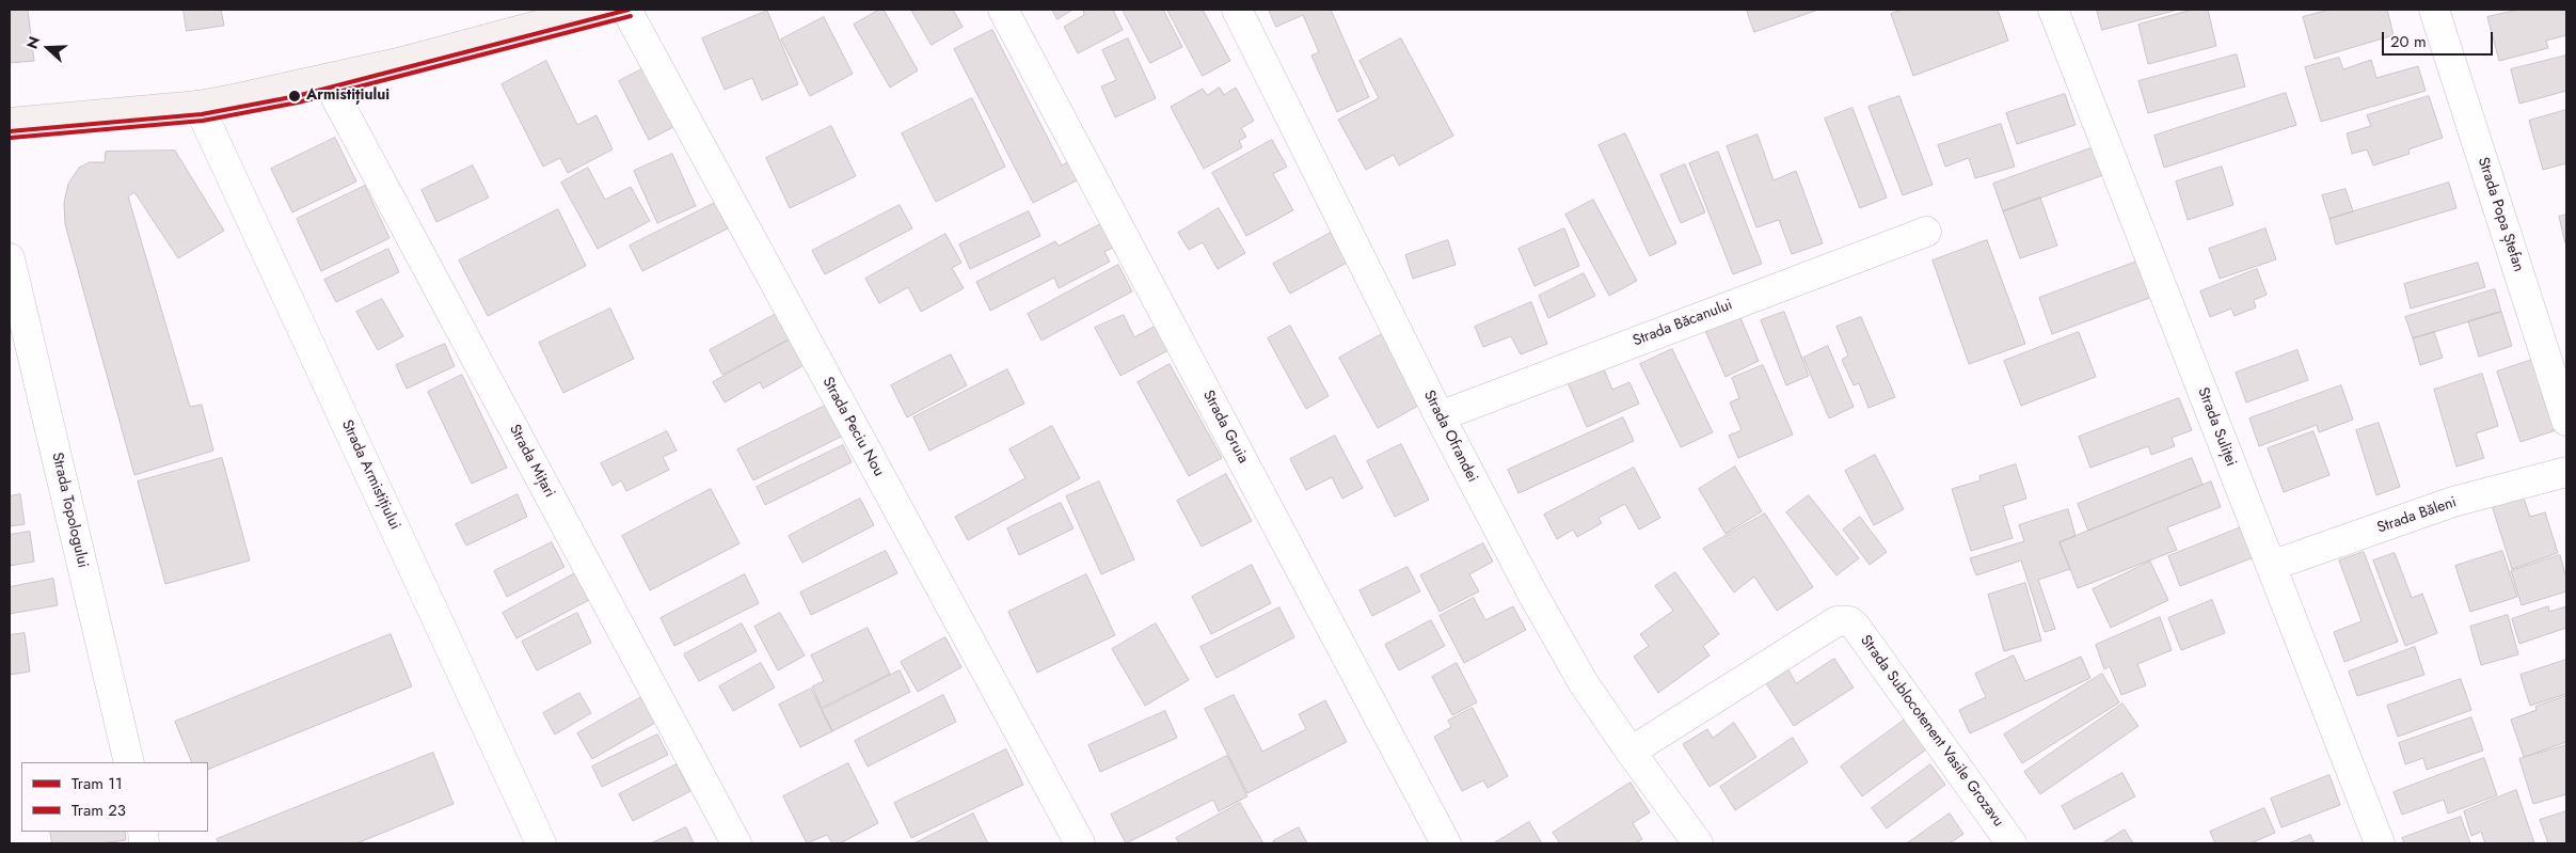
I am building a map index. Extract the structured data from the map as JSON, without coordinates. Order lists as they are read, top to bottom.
{
  "streets": {
    "street": [
      "Strada Popa Ștefan",
      "Strada Băcanului",
      "Strada Peciu Nou",
      "Strada Gruia",
      "Strada Suliței",
      "Strada Ofrandei",
      "Strada Mițari",
      "Strada Armistițiului",
      "Strada Topologului",
      "Strada Băleni",
      "Strada Sublocotenent Vasile Grozavu"
    ]
  },
  "crossings": [
    ["Strada Băcanului", "Strada Ofrandei"],
    ["Strada Suliței", "Strada Băleni"],
    ["Strada Ofrandei", "Strada Sublocotenent Vasile Grozavu"]
  ],
  "places": ["Armistițiului"],
  "lines": ["tram line 11", "tram line 23"],
  "legend": ["Tram 11", "Tram 23"],
  "scale_bar": "20 m",
  "north": "left"
}
